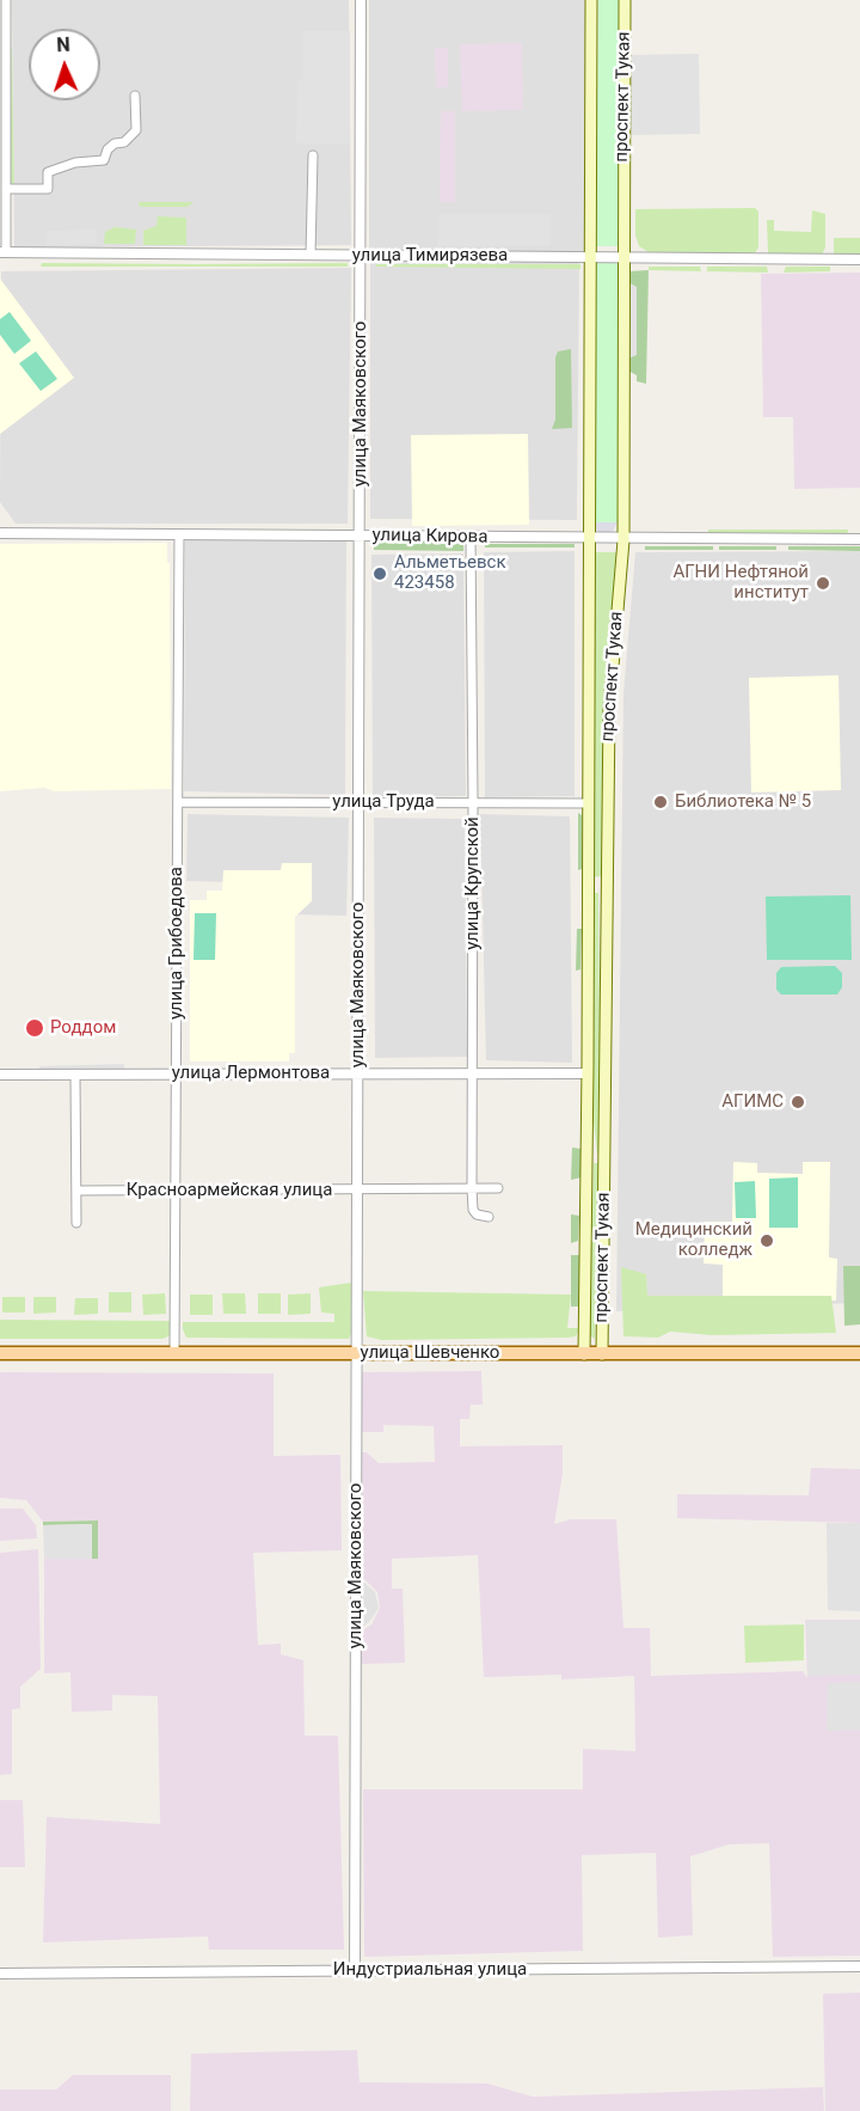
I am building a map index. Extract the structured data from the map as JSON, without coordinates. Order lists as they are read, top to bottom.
{
  "streets": {
    "main road": ["проспект Тукая", "улица Шевченко"],
    "street": [
      "улица Тимирязева",
      "улица Маяковского",
      "улица Кирова",
      "улица Труда",
      "улица Крупской",
      "улица Грибоедова",
      "улица Лермонтова",
      "Красноармейская улица",
      "Индустриальная улица"
    ]
  },
  "crossings": [
    ["проспект Тукая", "улица Тимирязева"],
    ["проспект Тукая", "улица Кирова"],
    ["проспект Тукая", "улица Труда"],
    ["проспект Тукая", "улица Лермонтова"],
    ["проспект Тукая", "улица Шевченко"],
    ["улица Тимирязева", "улица Маяковского"],
    ["улица Маяковского", "улица Кирова"],
    ["улица Маяковского", "улица Труда"],
    ["улица Маяковского", "улица Лермонтова"],
    ["улица Маяковского", "Красноармейская улица"],
    ["улица Маяковского", "улица Шевченко"],
    ["улица Маяковского", "Индустриальная улица"],
    ["улица Кирова", "улица Крупской"],
    ["улица Кирова", "улица Грибоедова"],
    ["улица Труда", "улица Крупской"],
    ["улица Труда", "улица Грибоедова"],
    ["улица Крупской", "улица Лермонтова"],
    ["улица Крупской", "Красноармейская улица"],
    ["улица Грибоедова", "улица Лермонтова"],
    ["улица Грибоедова", "Красноармейская улица"],
    ["улица Грибоедова", "улица Шевченко"]
  ],
  "places": [
    "Альметьевск 423458",
    "АГНИ Нефтяной институт",
    "Библиотека № 5",
    "Роддом",
    "АГИМС",
    "Медицинский колледж"
  ],
  "north": "top"
}
